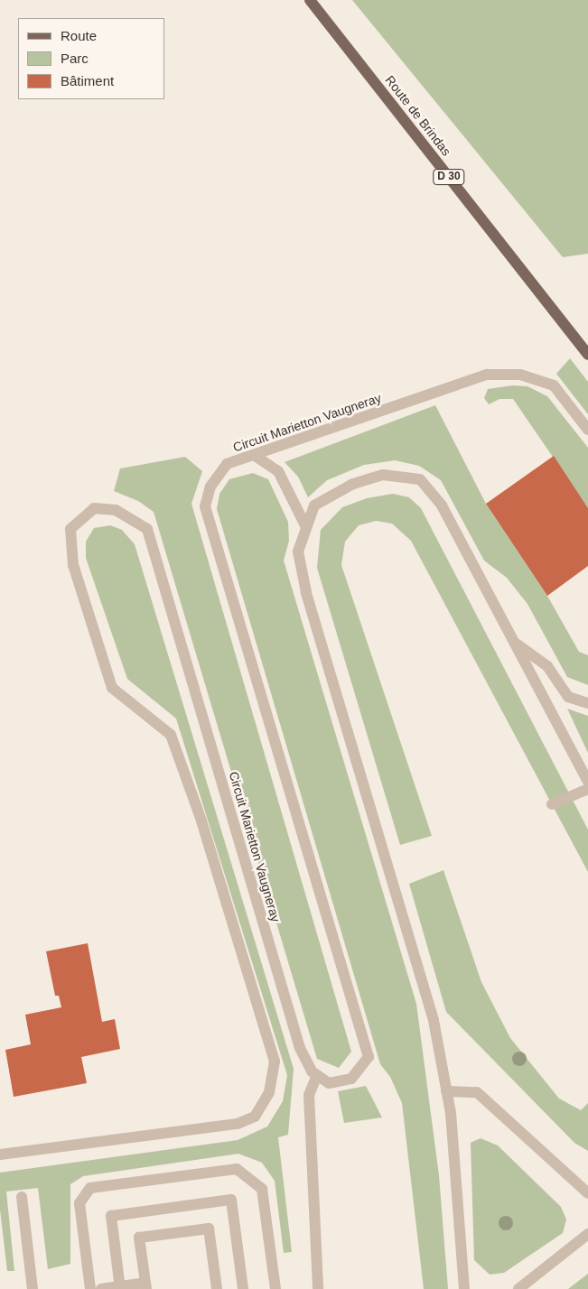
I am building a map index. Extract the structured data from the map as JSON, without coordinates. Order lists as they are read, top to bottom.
{
  "streets": {
    "main road": ["Route de Brindas", "D 30"],
    "lane": ["Circuit Marietton Vaugneray"]
  },
  "legend": ["Route", "Parc", "Bâtiment"]
}
